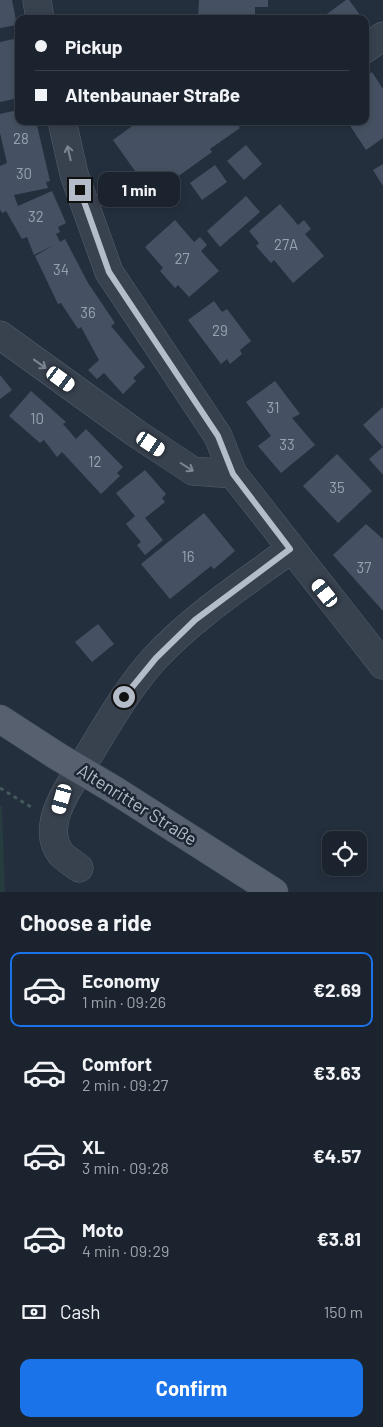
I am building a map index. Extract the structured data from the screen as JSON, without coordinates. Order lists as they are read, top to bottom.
{
  "streets": {
    "main road": ["Altenritter Straße"]
  },
  "house_numbers": [
    "28",
    "30",
    "32",
    "27A",
    "27",
    "34",
    "36",
    "29",
    "31",
    "10",
    "33",
    "12",
    "35",
    "16",
    "37"
  ],
  "page": {
    "banner": ["Pickup", "Altenbaunaer Straße"],
    "bubble": "1 min",
    "heading": "Choose a ride",
    "list": [
      {
        "name": "Economy",
        "note": "1 min · 09:26",
        "value": "€2.69"
      },
      {
        "name": "Comfort",
        "note": "2 min · 09:27",
        "value": "€3.63"
      },
      {
        "name": "XL",
        "note": "3 min · 09:28",
        "value": "€4.57"
      },
      {
        "name": "Moto",
        "note": "4 min · 09:29",
        "value": "€3.81"
      }
    ],
    "pay": ["Cash", "150 m"],
    "buttons": "Confirm"
  }
}
